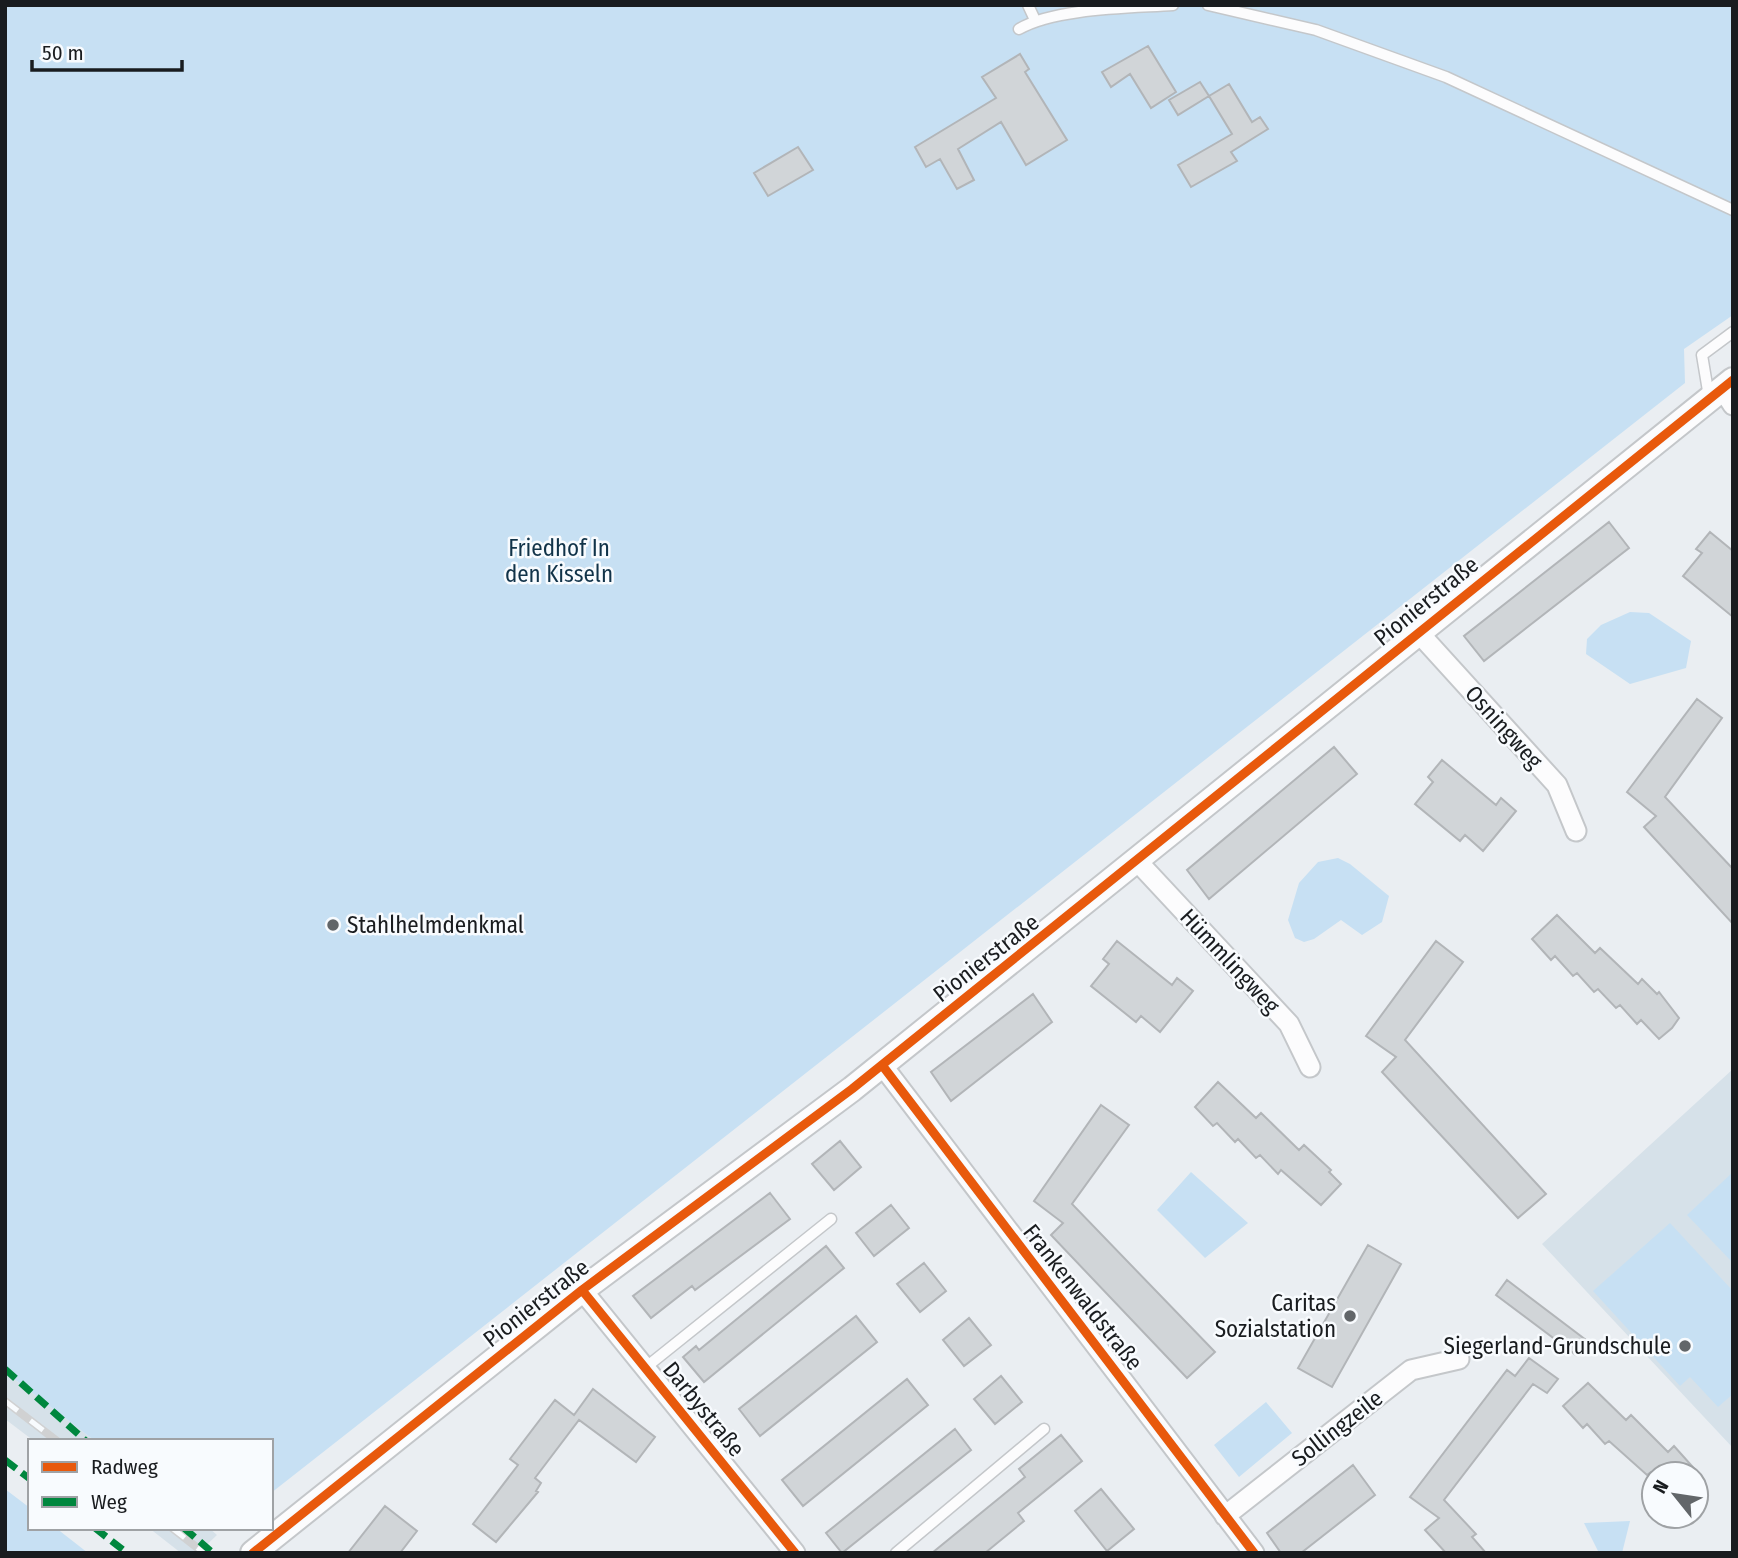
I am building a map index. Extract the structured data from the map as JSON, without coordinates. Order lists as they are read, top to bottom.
{
  "streets": {
    "street": [
      "Pionierstraße",
      "Osningweg",
      "Hümmlingweg",
      "Frankenwaldstraße",
      "Darbystraße",
      "Sollingzeile"
    ]
  },
  "crossings": [
    ["Pionierstraße", "Osningweg"],
    ["Pionierstraße", "Hümmlingweg"],
    ["Pionierstraße", "Frankenwaldstraße"],
    ["Pionierstraße", "Darbystraße"],
    ["Frankenwaldstraße", "Sollingzeile"]
  ],
  "parks": ["Friedhof In den Kisseln"],
  "places": ["Stahlhelmdenkmal", "Caritas Sozialstation", "Siegerland-Grundschule"],
  "legend": ["Radweg", "Weg"],
  "scale_bar": "50 m",
  "north": "top left"
}
